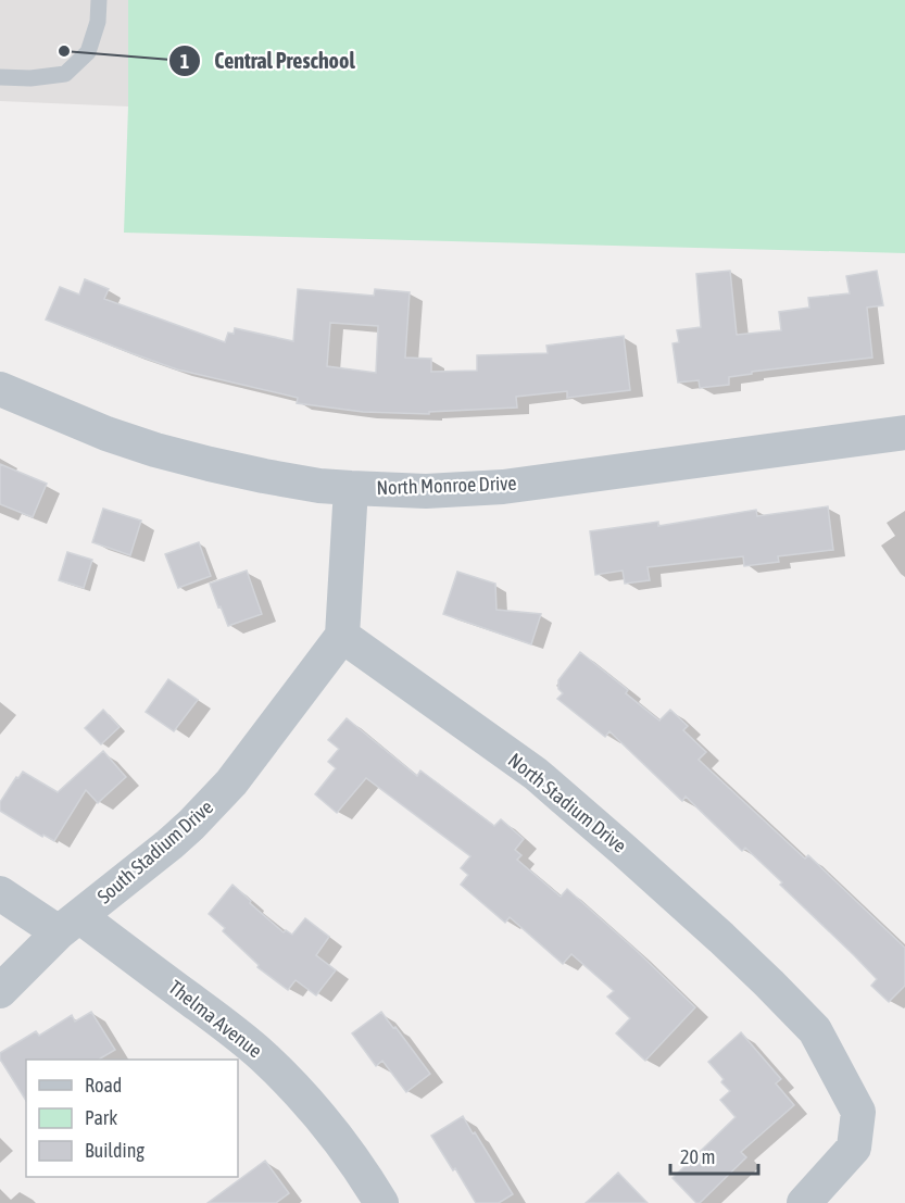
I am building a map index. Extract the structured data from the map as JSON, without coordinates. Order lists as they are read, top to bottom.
{
  "streets": {
    "street": [
      "North Monroe Drive",
      "North Stadium Drive",
      "South Stadium Drive",
      "Thelma Avenue"
    ]
  },
  "crossings": [
    ["North Stadium Drive", "South Stadium Drive"],
    ["South Stadium Drive", "Thelma Avenue"]
  ],
  "places": ["Central Preschool"],
  "legend": ["Road", "Park", "Building"],
  "scale_bar": "20 m"
}
